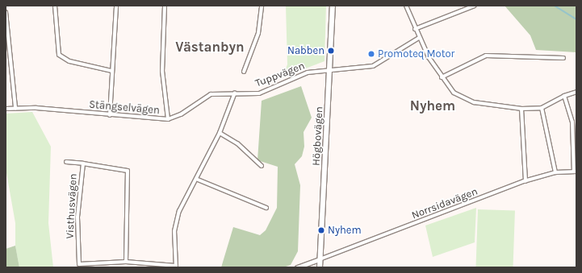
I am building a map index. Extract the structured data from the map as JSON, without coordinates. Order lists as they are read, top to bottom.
{
  "streets": {
    "main road": ["Högbovägen"],
    "street": [
      "Tuppvägen",
      "Stängselvägen",
      "Norrsidavägen",
      "Visthusvägen"
    ]
  },
  "crossings": [
    ["Tuppvägen", "Stängselvägen"],
    ["Tuppvägen", "Högbovägen"],
    ["Högbovägen", "Norrsidavägen"]
  ],
  "districts": ["Västanbyn", "Nyhem"],
  "places": ["Nabben", "Promoteq Motor", "Nyhem"]
}
